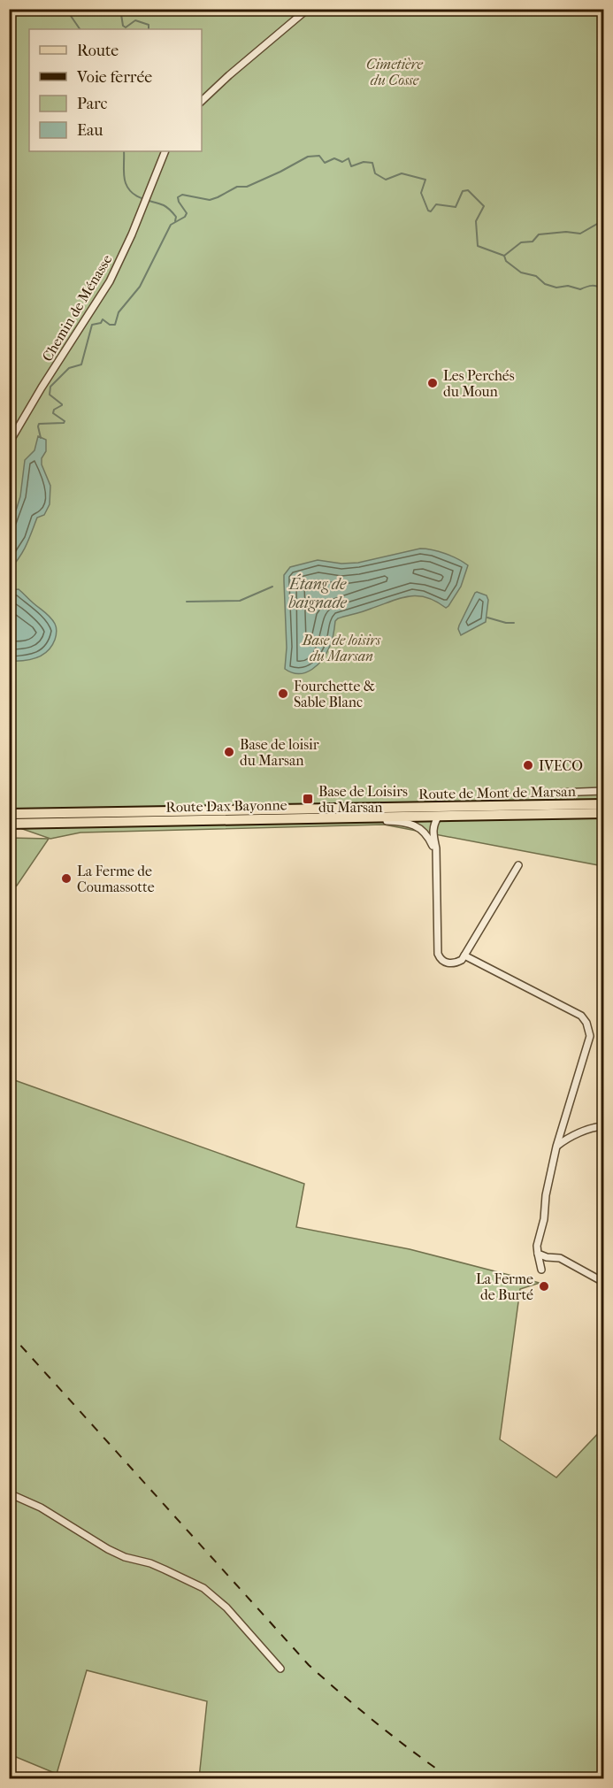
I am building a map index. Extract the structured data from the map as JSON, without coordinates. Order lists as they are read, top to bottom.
{
  "streets": {
    "main road": ["Route de Mont de Marsan", "Route Dax Bayonne"],
    "street": ["Chemin de Ménasse"]
  },
  "water": ["Étang de baignade"],
  "parks": ["Cimetière du Cosse", "Base de loisirs du Marsan"],
  "places": {
    "other": [
      "Les Perchés du Moun",
      "Fourchette & Sable Blanc",
      "Base de loisir du Marsan",
      "IVECO",
      "La Ferme de Coumassotte",
      "La Ferme de Burté"
    ],
    "transit": ["Base de Loisirs du Marsan"]
  },
  "legend": [
    "Route",
    "Voie ferrée",
    "Parc",
    "Eau"
  ]
}
